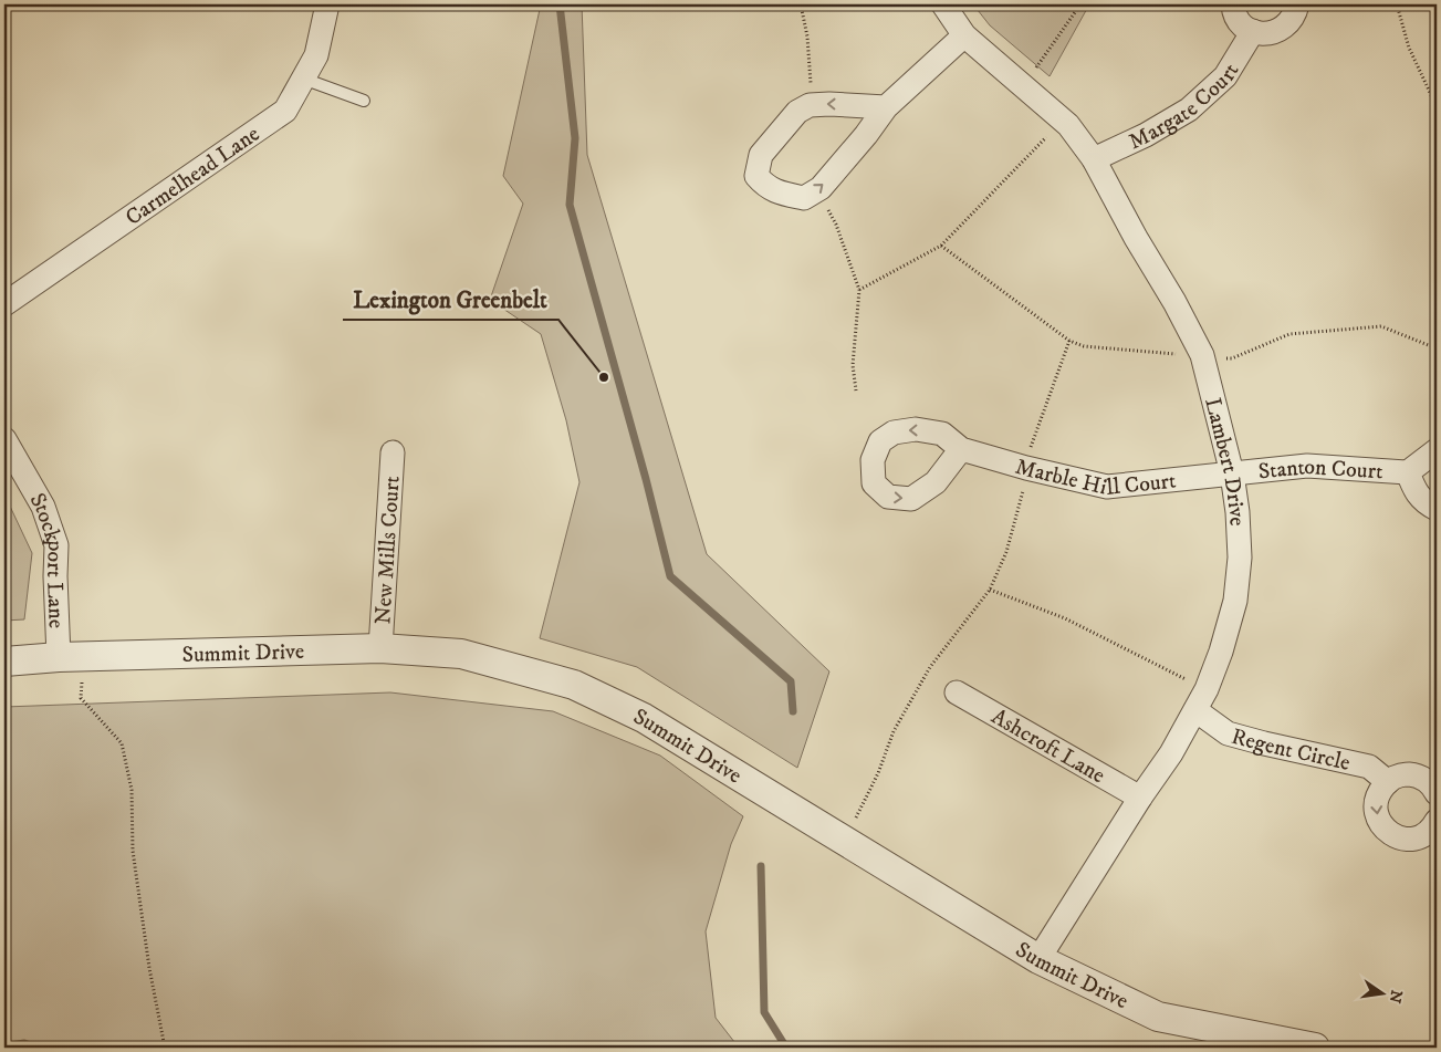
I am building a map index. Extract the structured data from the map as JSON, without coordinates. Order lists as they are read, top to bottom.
{
  "streets": {
    "street": [
      "Margate Court",
      "Carmelhead Lane",
      "Lambert Drive",
      "Marble Hill Court",
      "Stanton Court",
      "New Mills Court",
      "Stockport Lane",
      "Summit Drive",
      "Ashcroft Lane",
      "Regent Circle"
    ]
  },
  "crossings": [
    ["Margate Court", "Lambert Drive"],
    ["Lambert Drive", "Marble Hill Court"],
    ["Lambert Drive", "Stanton Court"],
    ["Lambert Drive", "Summit Drive"],
    ["Lambert Drive", "Ashcroft Lane"],
    ["Lambert Drive", "Regent Circle"],
    ["Marble Hill Court", "Stanton Court"],
    ["New Mills Court", "Summit Drive"],
    ["Stockport Lane", "Summit Drive"]
  ],
  "places": ["Lexington Greenbelt"],
  "north": "right"
}
